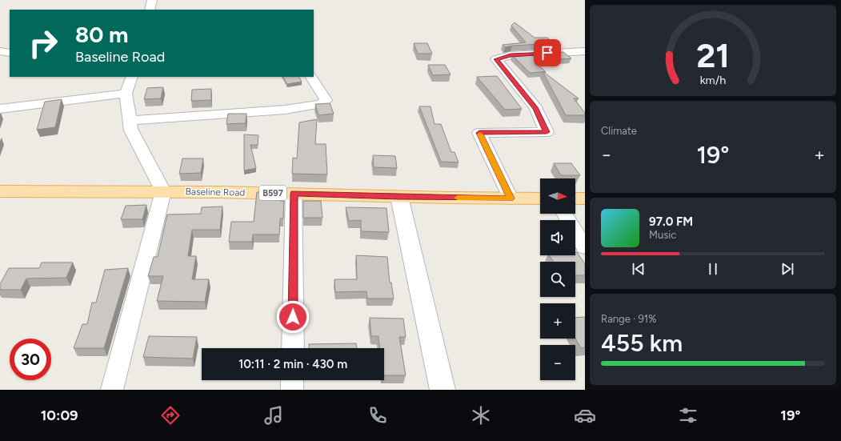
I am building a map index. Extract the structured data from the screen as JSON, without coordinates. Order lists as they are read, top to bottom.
{
  "streets": {
    "main road": ["Baseline Road", "B597"]
  },
  "north": "right",
  "page": {
    "turn": ["80 m", "Baseline Road"],
    "tile": [
      "Climate",
      ["Range · 91%", "455 km"]
    ],
    "heat": ["−", "19°", "+"],
    "map_buttons": ["+", "−"],
    "song": ["97.0 FM", "Music"],
    "limit": "30",
    "trip": "10:11 · 2 min · 430 m",
    "tabs": ["10:09", "19°"],
    "gauge": ["21", "km/h"]
  }
}
